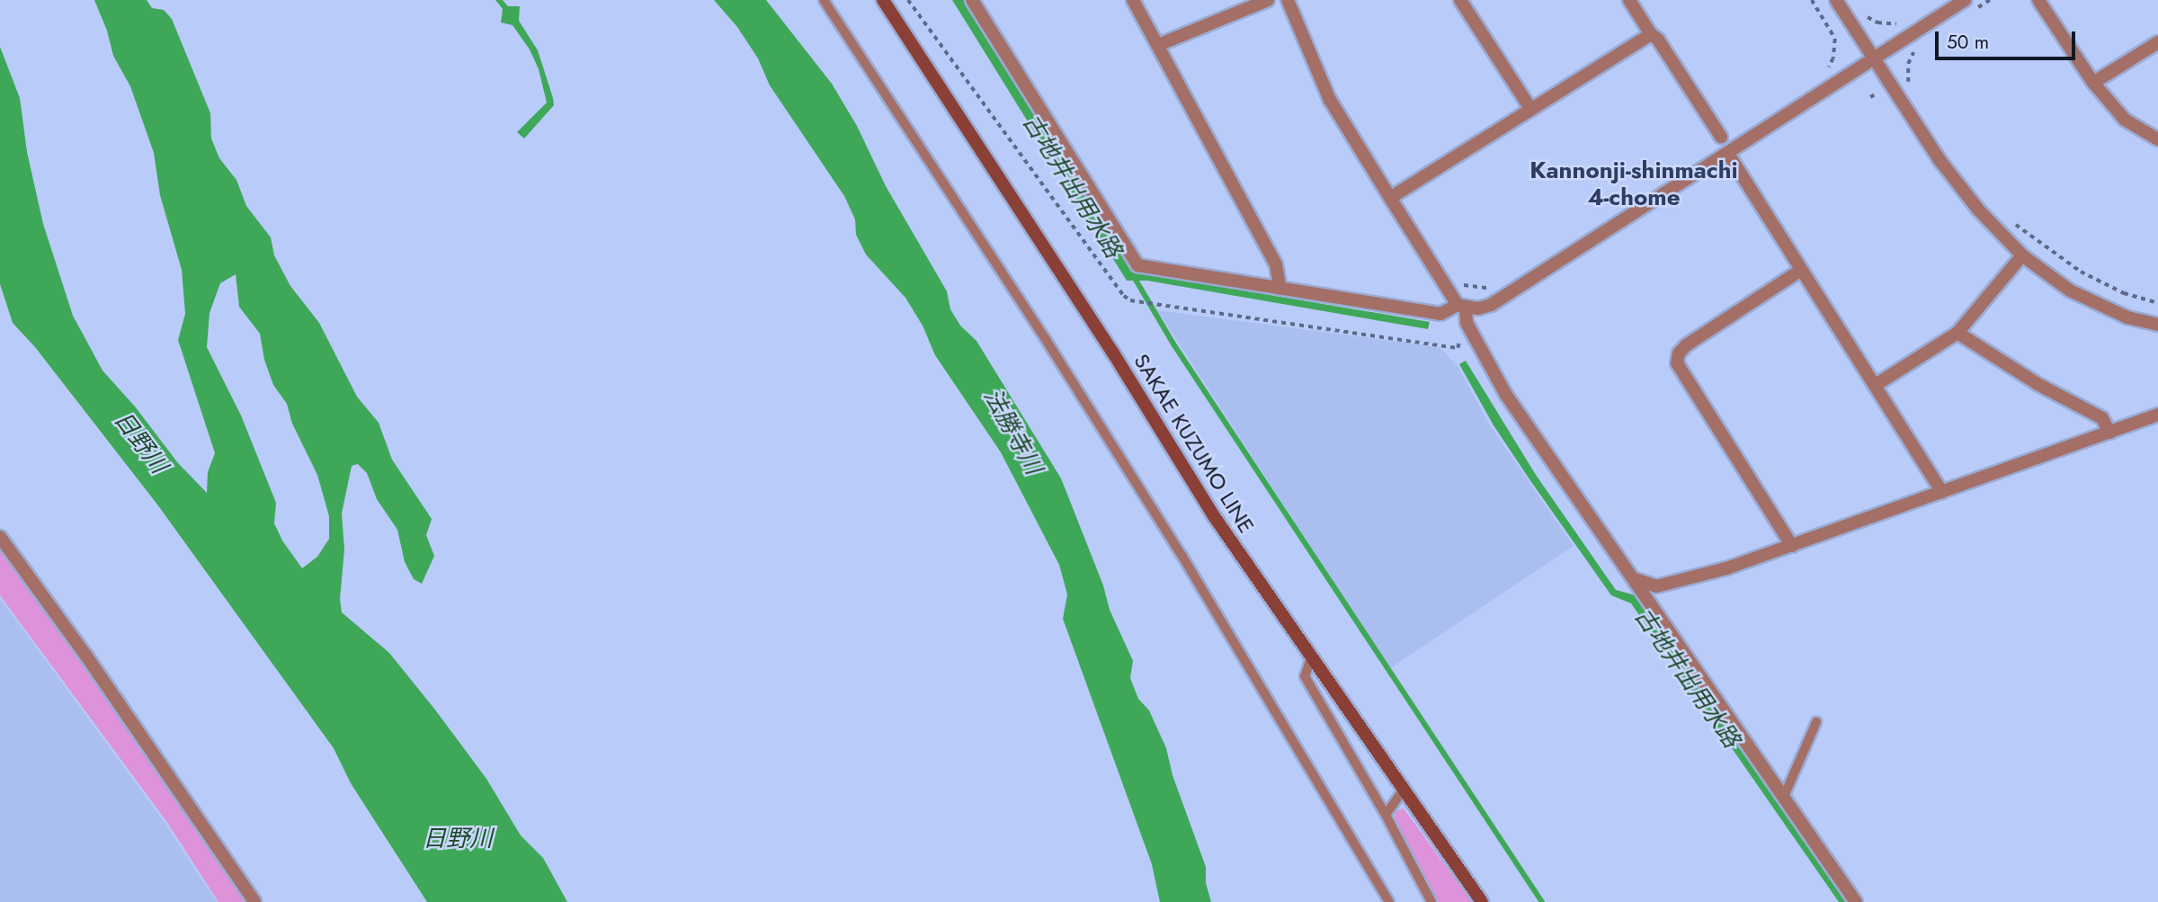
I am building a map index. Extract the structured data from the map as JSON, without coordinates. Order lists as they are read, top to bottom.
{
  "streets": {
    "main road": ["SAKAE KUZUMO LINE"]
  },
  "districts": ["Kannonji-shinmachi 4-chome"],
  "water": ["古地井出用水路", "法勝寺川", "日野川"],
  "scale_bar": "50 m"
}
